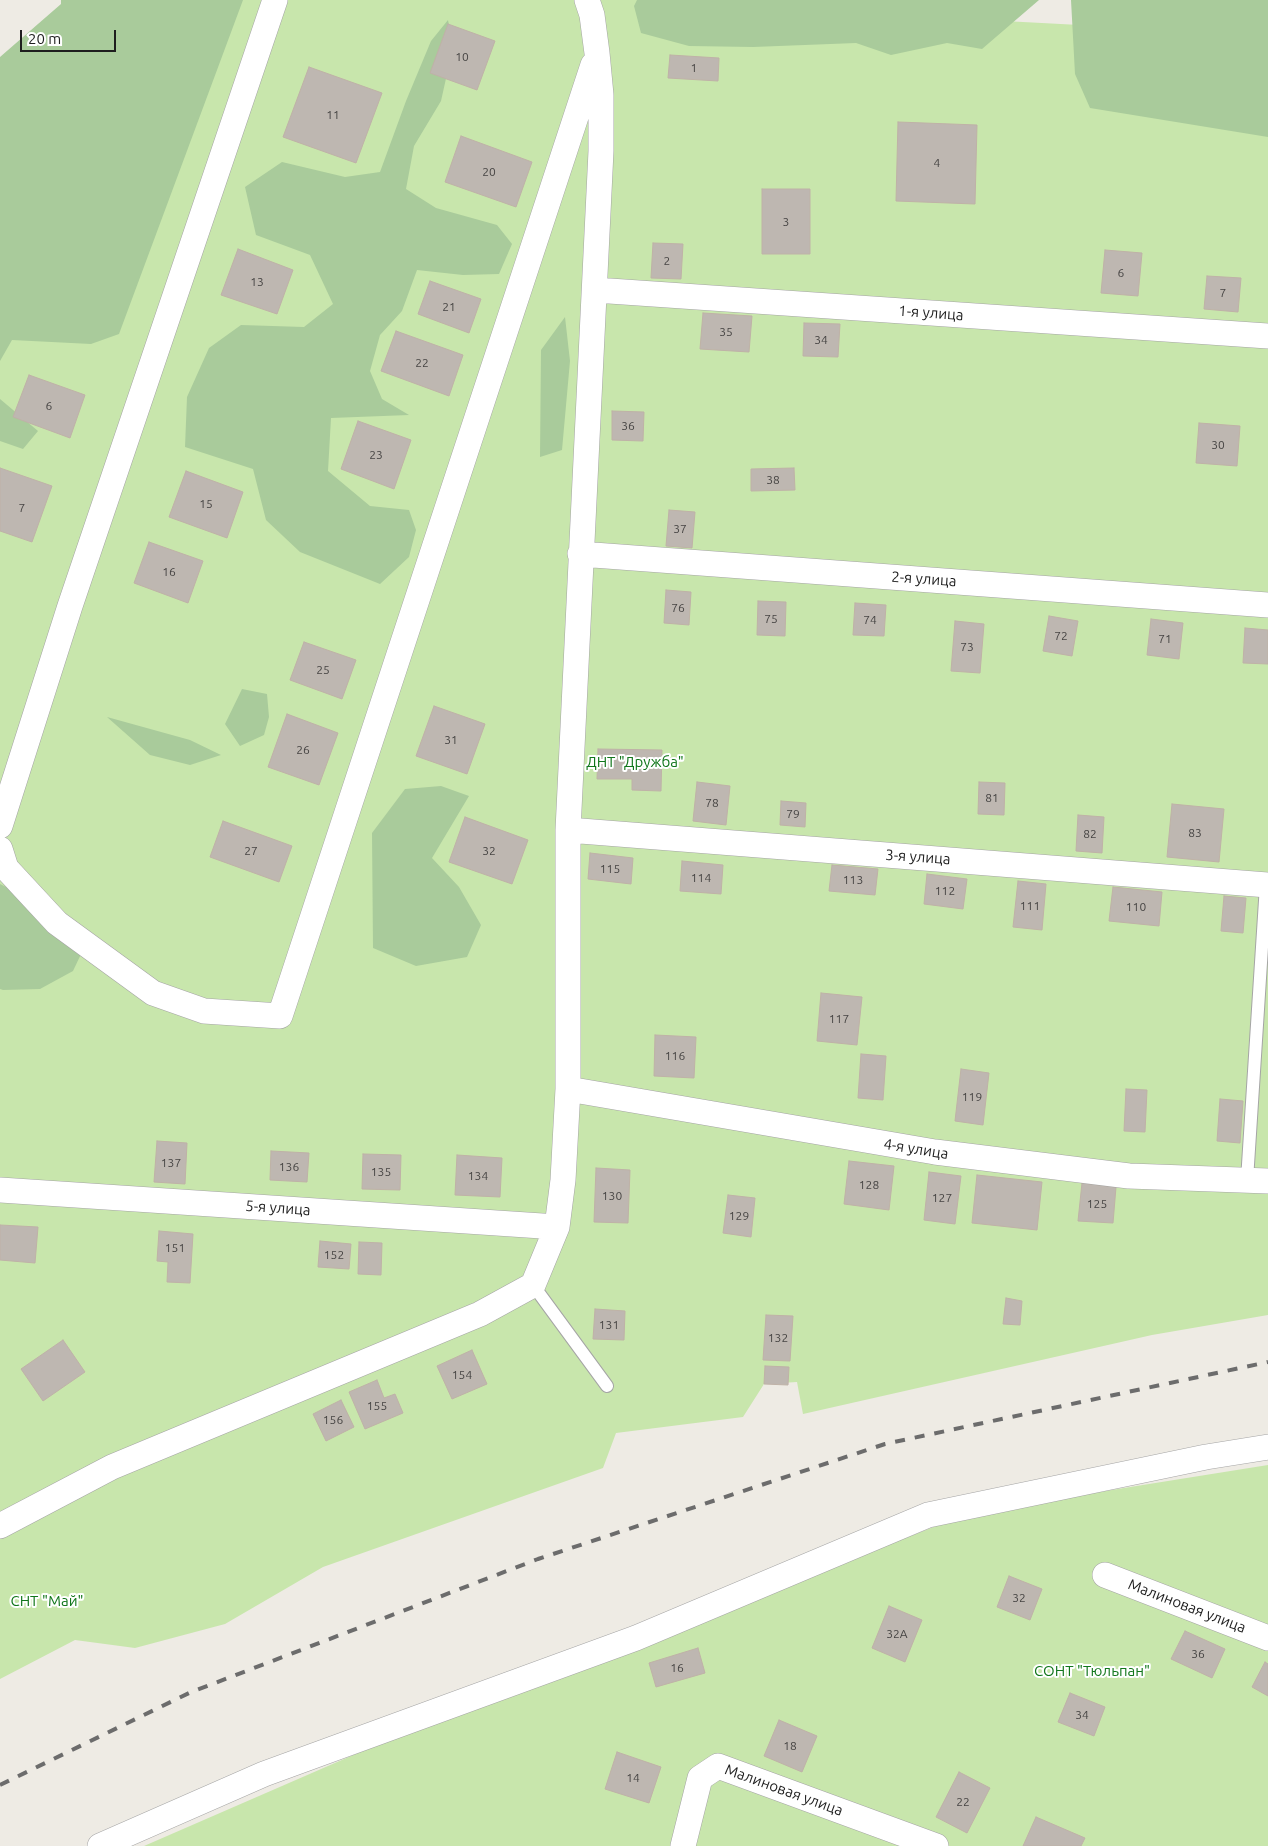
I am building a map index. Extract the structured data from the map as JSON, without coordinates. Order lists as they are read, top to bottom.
{
  "streets": {
    "street": [
      "1-я улица",
      "2-я улица",
      "3-я улица",
      "4-я улица",
      "5-я улица",
      "Малиновая улица"
    ]
  },
  "parks": ["ДНТ \"Дружба\"", "СНТ \"Май\"", "СОНТ \"Тюльпан\""],
  "house_numbers": [
    "10",
    "1",
    "11",
    "4",
    "20",
    "3",
    "2",
    "6",
    "13",
    "7",
    "21",
    "35",
    "34",
    "22",
    "6",
    "36",
    "30",
    "23",
    "38",
    "15",
    "7",
    "37",
    "16",
    "76",
    "75",
    "74",
    "72",
    "71",
    "73",
    "25",
    "31",
    "26",
    "81",
    "78",
    "79",
    "83",
    "82",
    "27",
    "32",
    "115",
    "114",
    "113",
    "112",
    "111",
    "110",
    "117",
    "116",
    "119",
    "137",
    "136",
    "135",
    "134",
    "128",
    "130",
    "127",
    "125",
    "129",
    "151",
    "152",
    "131",
    "132",
    "154",
    "155",
    "156",
    "32",
    "32А",
    "36",
    "16",
    "34",
    "18",
    "14",
    "22"
  ],
  "scale_bar": "20 m"
}
